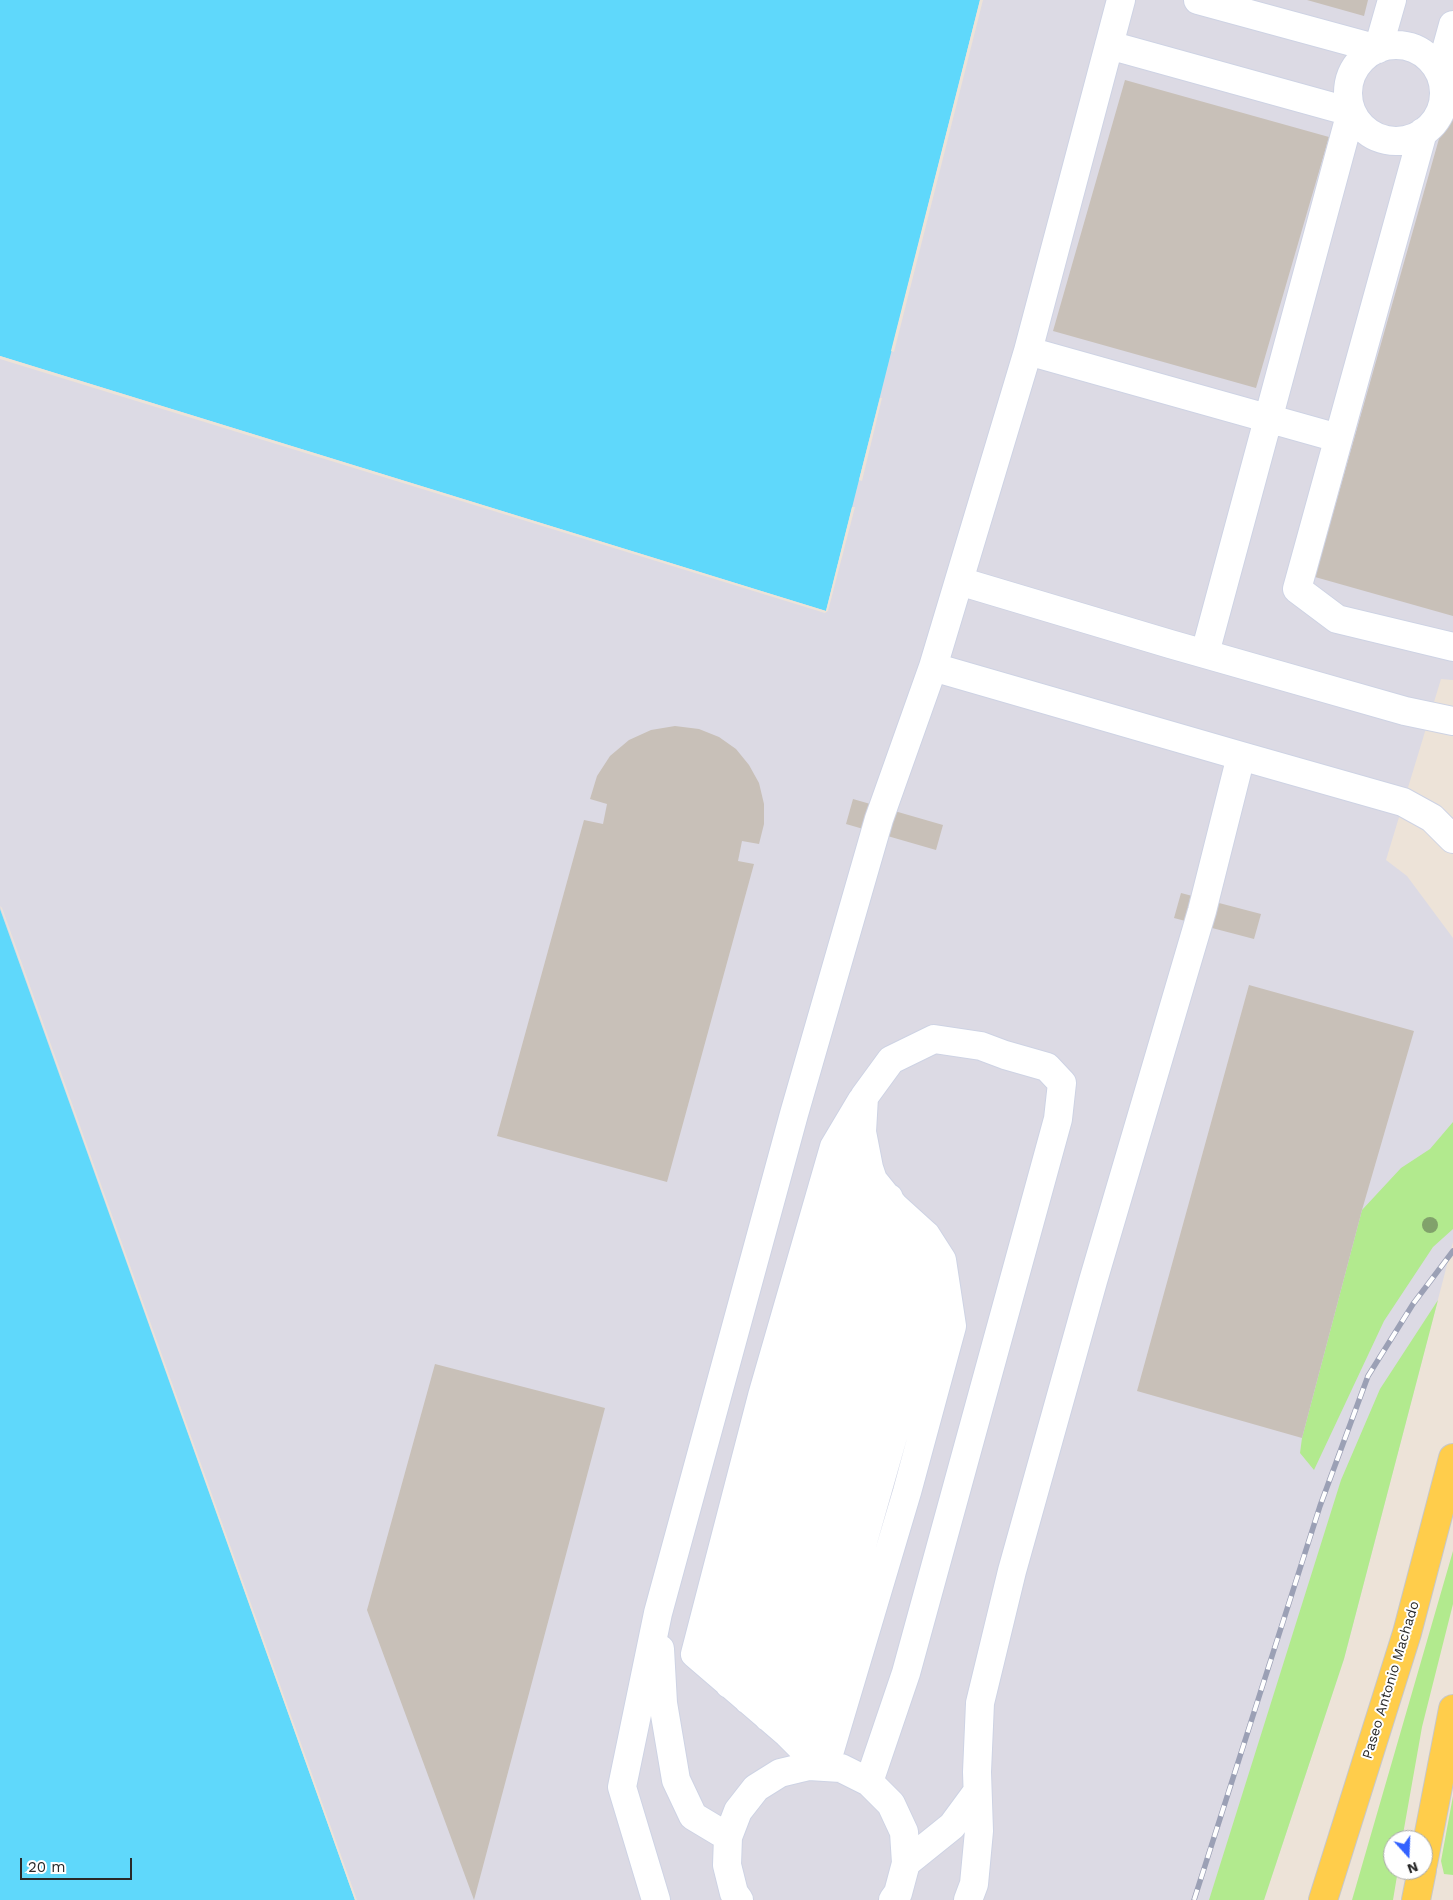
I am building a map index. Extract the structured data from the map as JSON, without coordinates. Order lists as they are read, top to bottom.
{
  "streets": {
    "main road": ["Paseo Antonio Machado"]
  },
  "scale_bar": "20 m",
  "north": "bottom"
}
